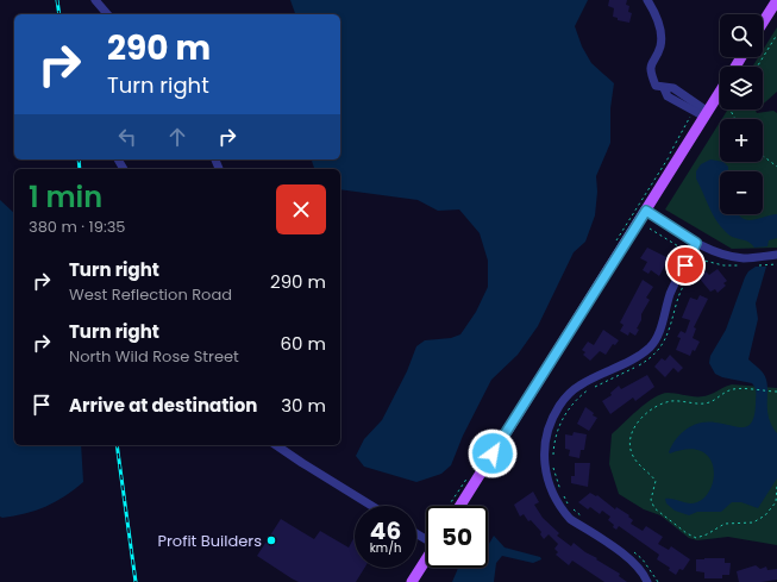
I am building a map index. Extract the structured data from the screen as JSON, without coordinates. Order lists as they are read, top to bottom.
{
  "places": ["Profit Builders"],
  "page": {
    "map_buttons": ["+", "−"],
    "turn": ["290 m", "Turn right"],
    "heading": ["1 min", "380 m · 19:35"],
    "list": [
      {
        "name": "Turn right",
        "note": "West Reflection Road",
        "value": "290 m"
      },
      {
        "name": "Turn right",
        "note": "North Wild Rose Street",
        "value": "60 m"
      },
      {
        "name": "Arrive at destination",
        "value": "30 m"
      }
    ],
    "speed": "46 km/h",
    "limit": "50"
  }
}
